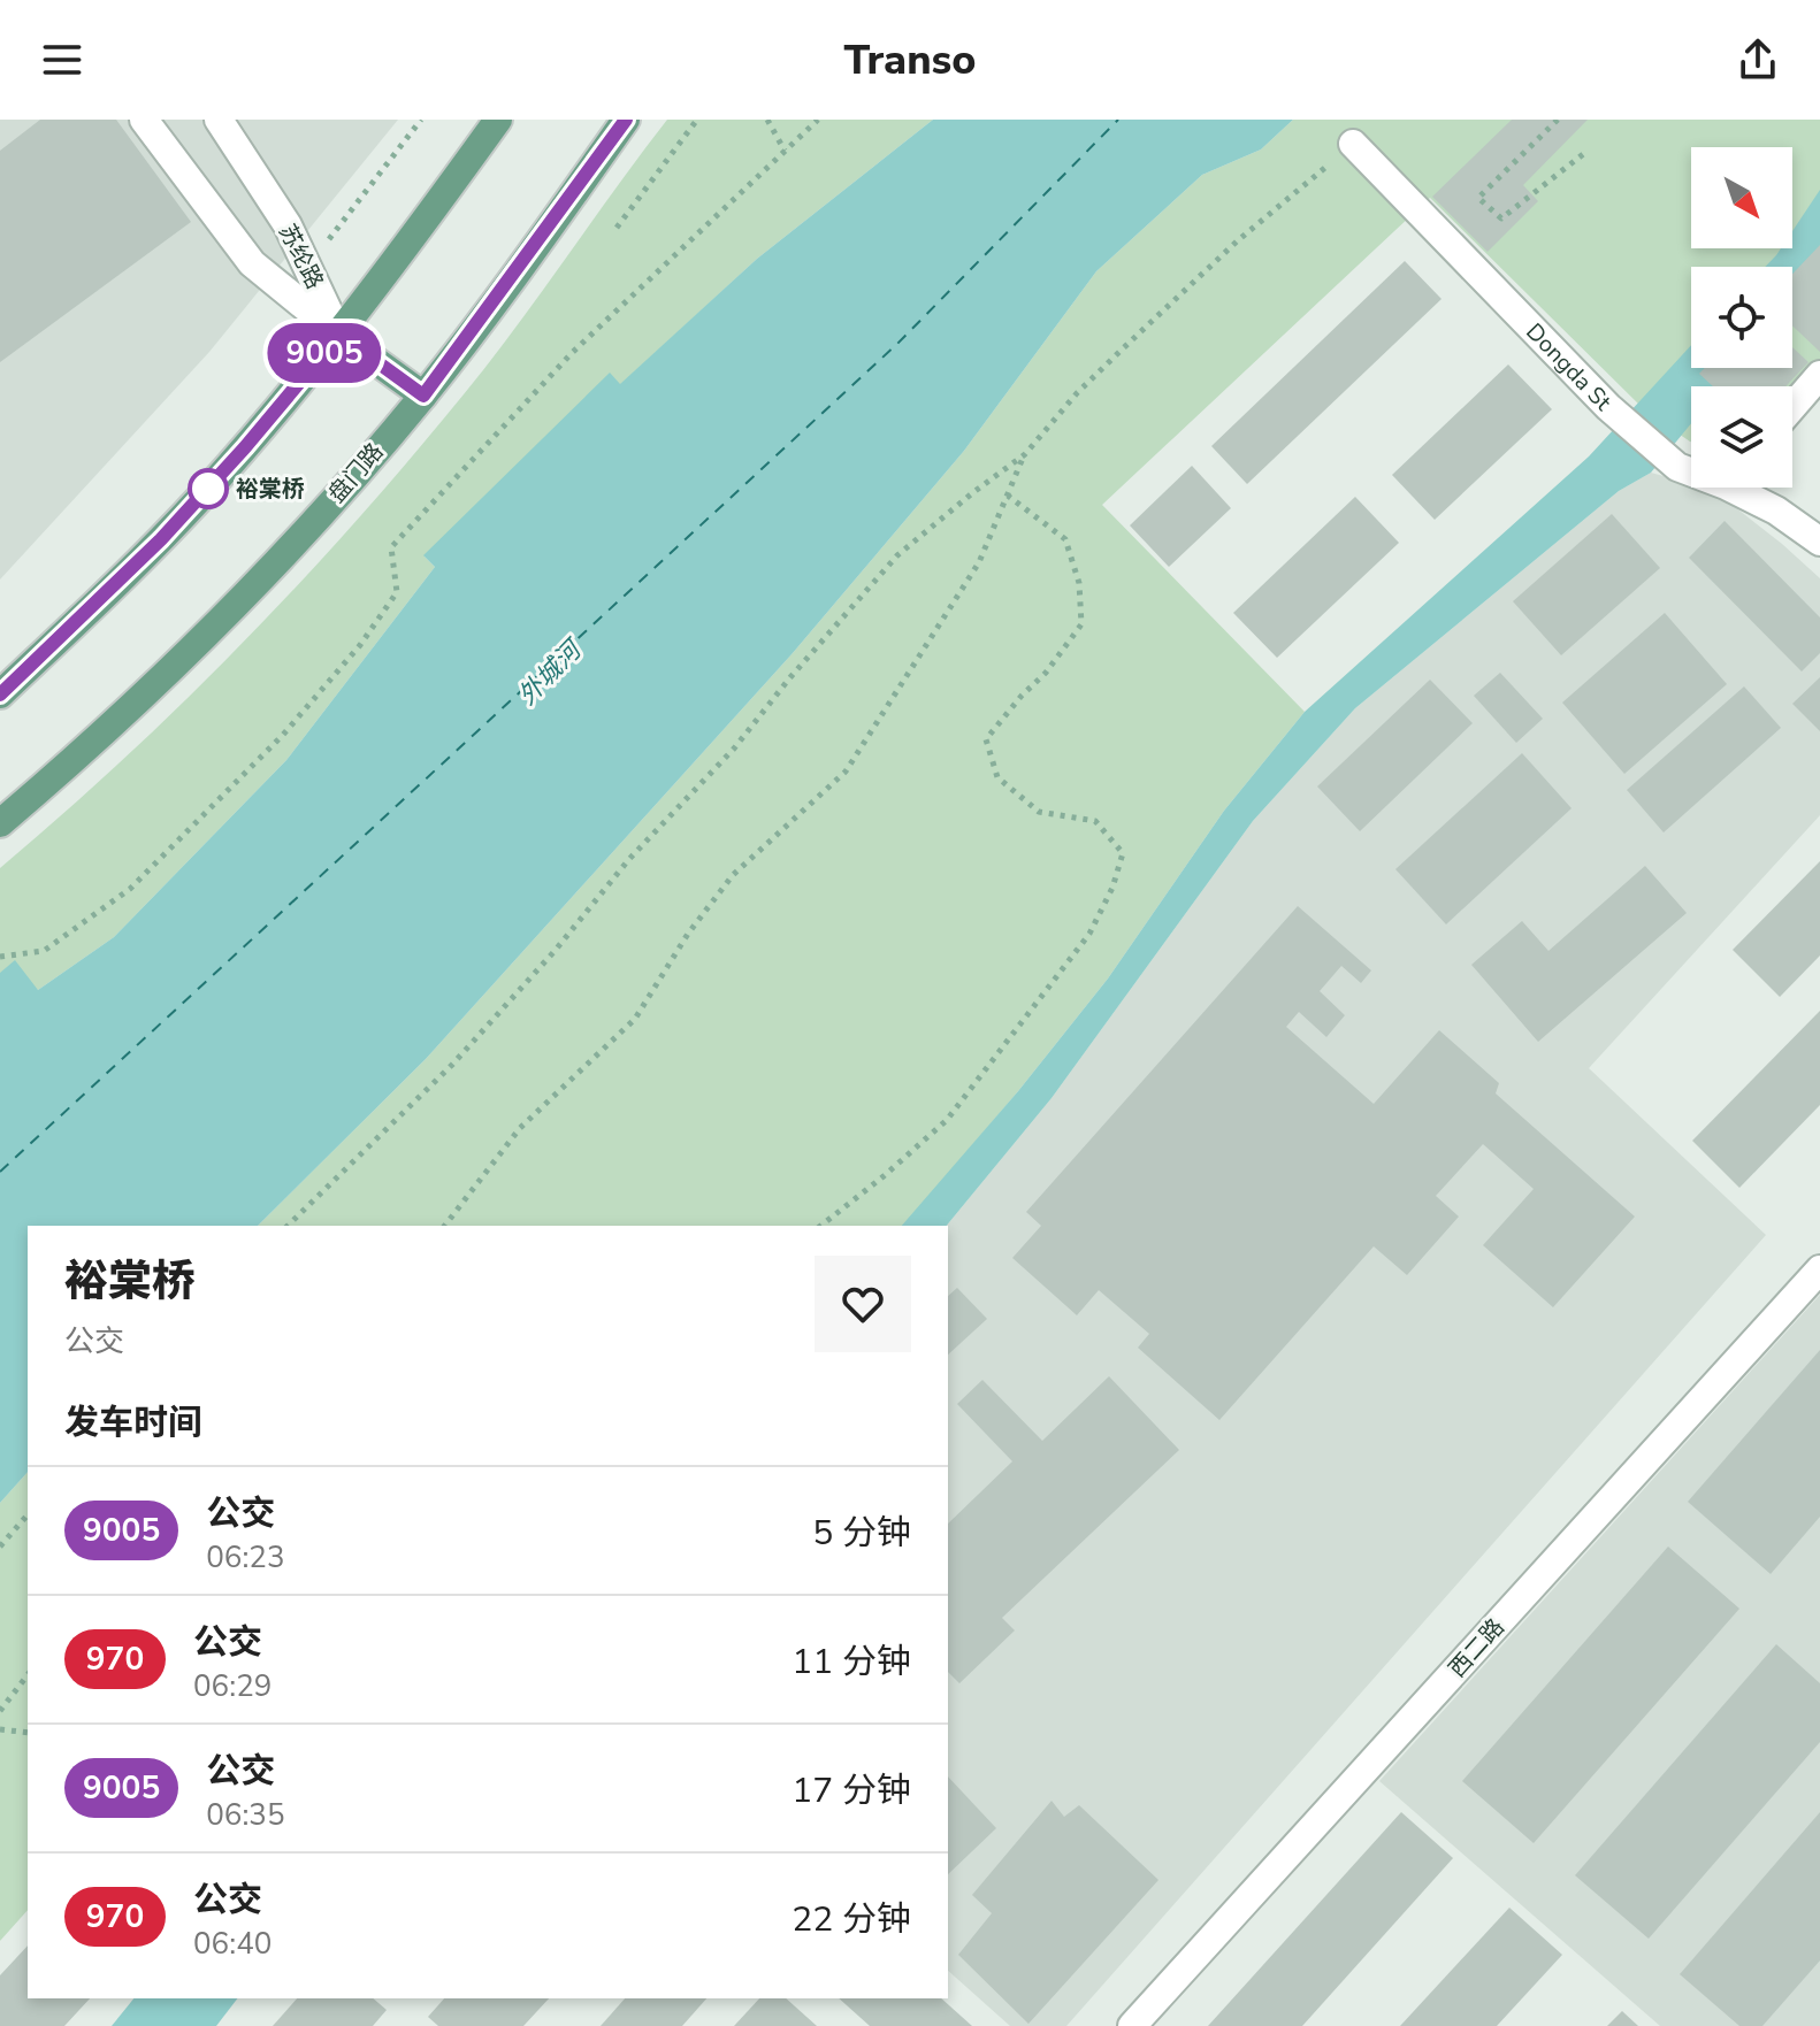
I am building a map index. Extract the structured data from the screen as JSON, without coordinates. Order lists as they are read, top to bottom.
{
  "streets": {
    "main road": ["盘门路"],
    "street": ["苏纶路", "Dongda St", "西二路"]
  },
  "water": ["外城河"],
  "places": ["裕棠桥"],
  "lines": ["bus line 9005"],
  "north": "bottom right",
  "page": {
    "header": "Transo",
    "on_map": "9005",
    "heading": [
      ["裕棠桥", "公交"],
      "发车时间"
    ],
    "list": [
      {
        "mark": "9005",
        "name": "公交",
        "note": "06:23",
        "value": "5 分钟"
      },
      {
        "mark": "970",
        "name": "公交",
        "note": "06:29",
        "value": "11 分钟"
      },
      {
        "mark": "9005",
        "name": "公交",
        "note": "06:35",
        "value": "17 分钟"
      },
      {
        "mark": "970",
        "name": "公交",
        "note": "06:40",
        "value": "22 分钟"
      }
    ]
  }
}
